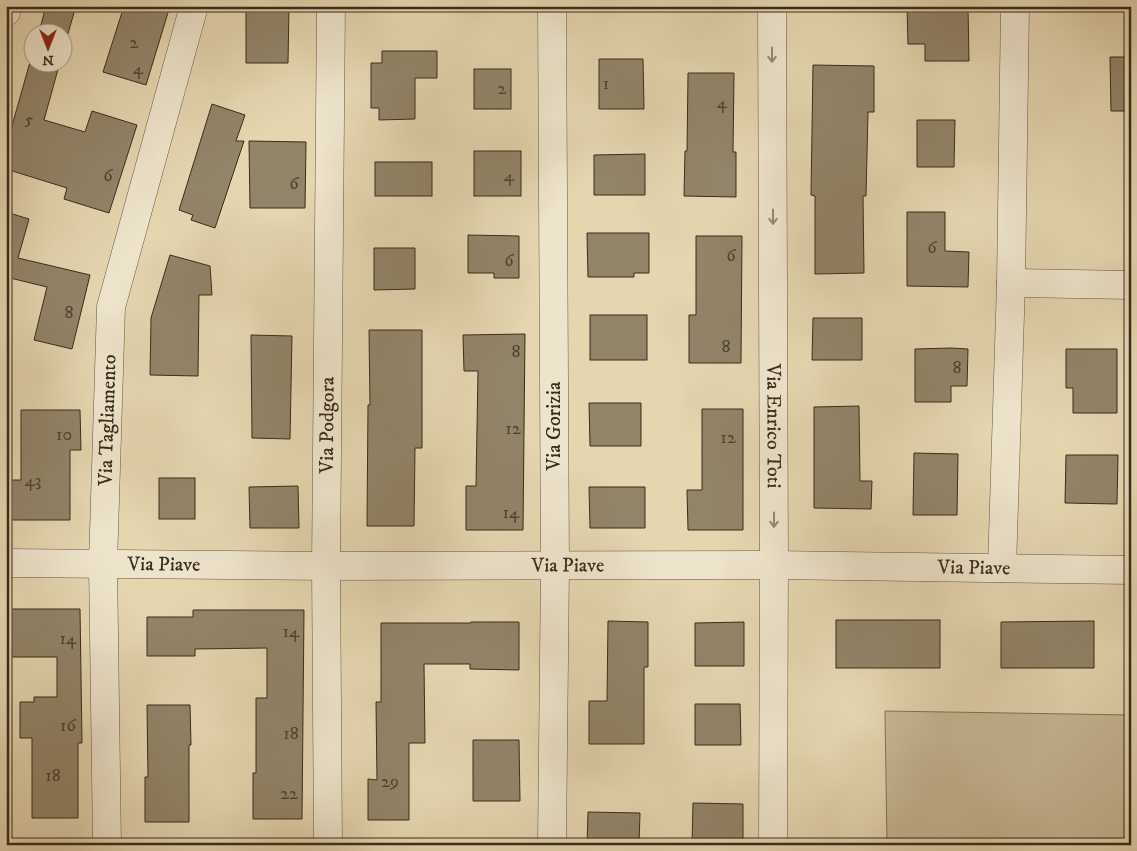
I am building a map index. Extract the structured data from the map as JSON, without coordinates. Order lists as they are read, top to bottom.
{
  "streets": {
    "street": [
      "Via Tagliamento",
      "Via Podgora",
      "Via Gorizia",
      "Via Enrico Toti",
      "Via Piave"
    ]
  },
  "crossings": [
    ["Via Tagliamento", "Via Piave"],
    ["Via Podgora", "Via Piave"],
    ["Via Gorizia", "Via Piave"],
    ["Via Enrico Toti", "Via Piave"]
  ],
  "house_numbers": [
    "2",
    "4",
    "1",
    "2",
    "4",
    "5",
    "6",
    "4",
    "6",
    "6",
    "6",
    "6",
    "8",
    "8",
    "8",
    "8",
    "12",
    "10",
    "12",
    "43",
    "14",
    "14",
    "14",
    "16",
    "18",
    "18",
    "29",
    "22"
  ],
  "north": "bottom"
}
